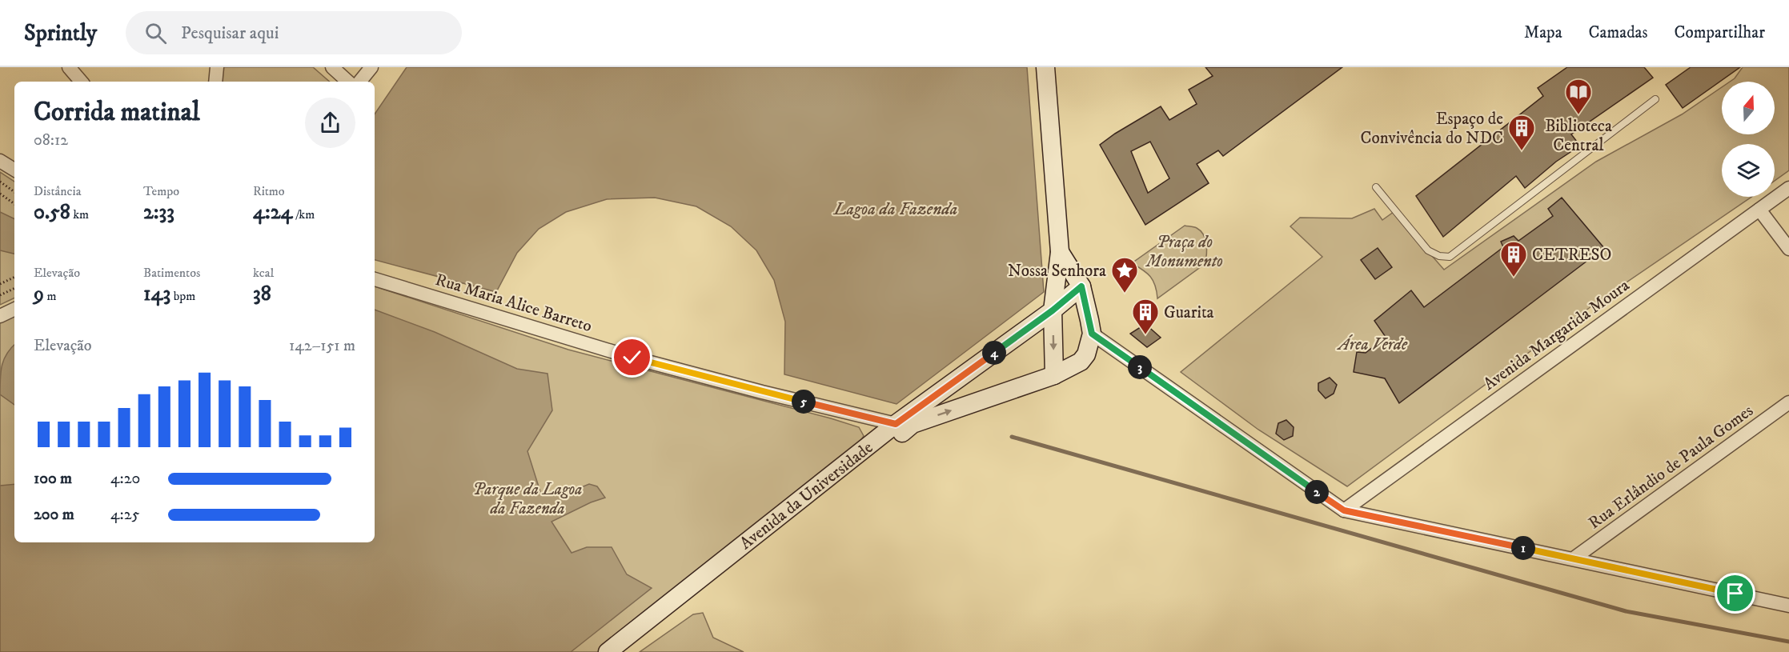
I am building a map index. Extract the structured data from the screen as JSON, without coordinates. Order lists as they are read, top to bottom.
{
  "streets": {
    "main road": ["Avenida da Universidade"],
    "street": ["Rua Maria Alice Barreto", "Avenida Margarida Moura", "Rua Erlândio de Paula Gomes"]
  },
  "crossings": [
    ["Rua Maria Alice Barreto", "Avenida da Universidade"]
  ],
  "water": ["Lagoa da Fazenda"],
  "parks": ["Praça do Monumento", "Área Verde", "Parque da Lagoa da Fazenda"],
  "places": {
    "library": ["Biblioteca Central"],
    "building": ["Espaço de Convivência do NDC", "CETRESO", "Guarita"],
    "place": ["Nossa Senhora"]
  },
  "north": "top",
  "page": {
    "header": "Sprintly",
    "search": "Pesquisar aqui",
    "nav": ["Mapa", "Camadas", "Compartilhar"],
    "heading": ["Corrida matinal", "08:12"],
    "stats": [
      ["Distância", "0.58 km"],
      ["Tempo", "2:33"],
      ["Ritmo", "4:24 /km"],
      ["Elevação", "9 m"],
      ["Batimentos", "143 bpm"],
      ["kcal", "38"]
    ],
    "chart": ["Elevação", "142–151 m"],
    "pins": [
      "4",
      "3",
      "5",
      "2",
      "1"
    ],
    "list": [
      {
        "name": "100 m",
        "note": "4:20"
      },
      {
        "name": "200 m",
        "note": "4:25"
      }
    ]
  }
}
